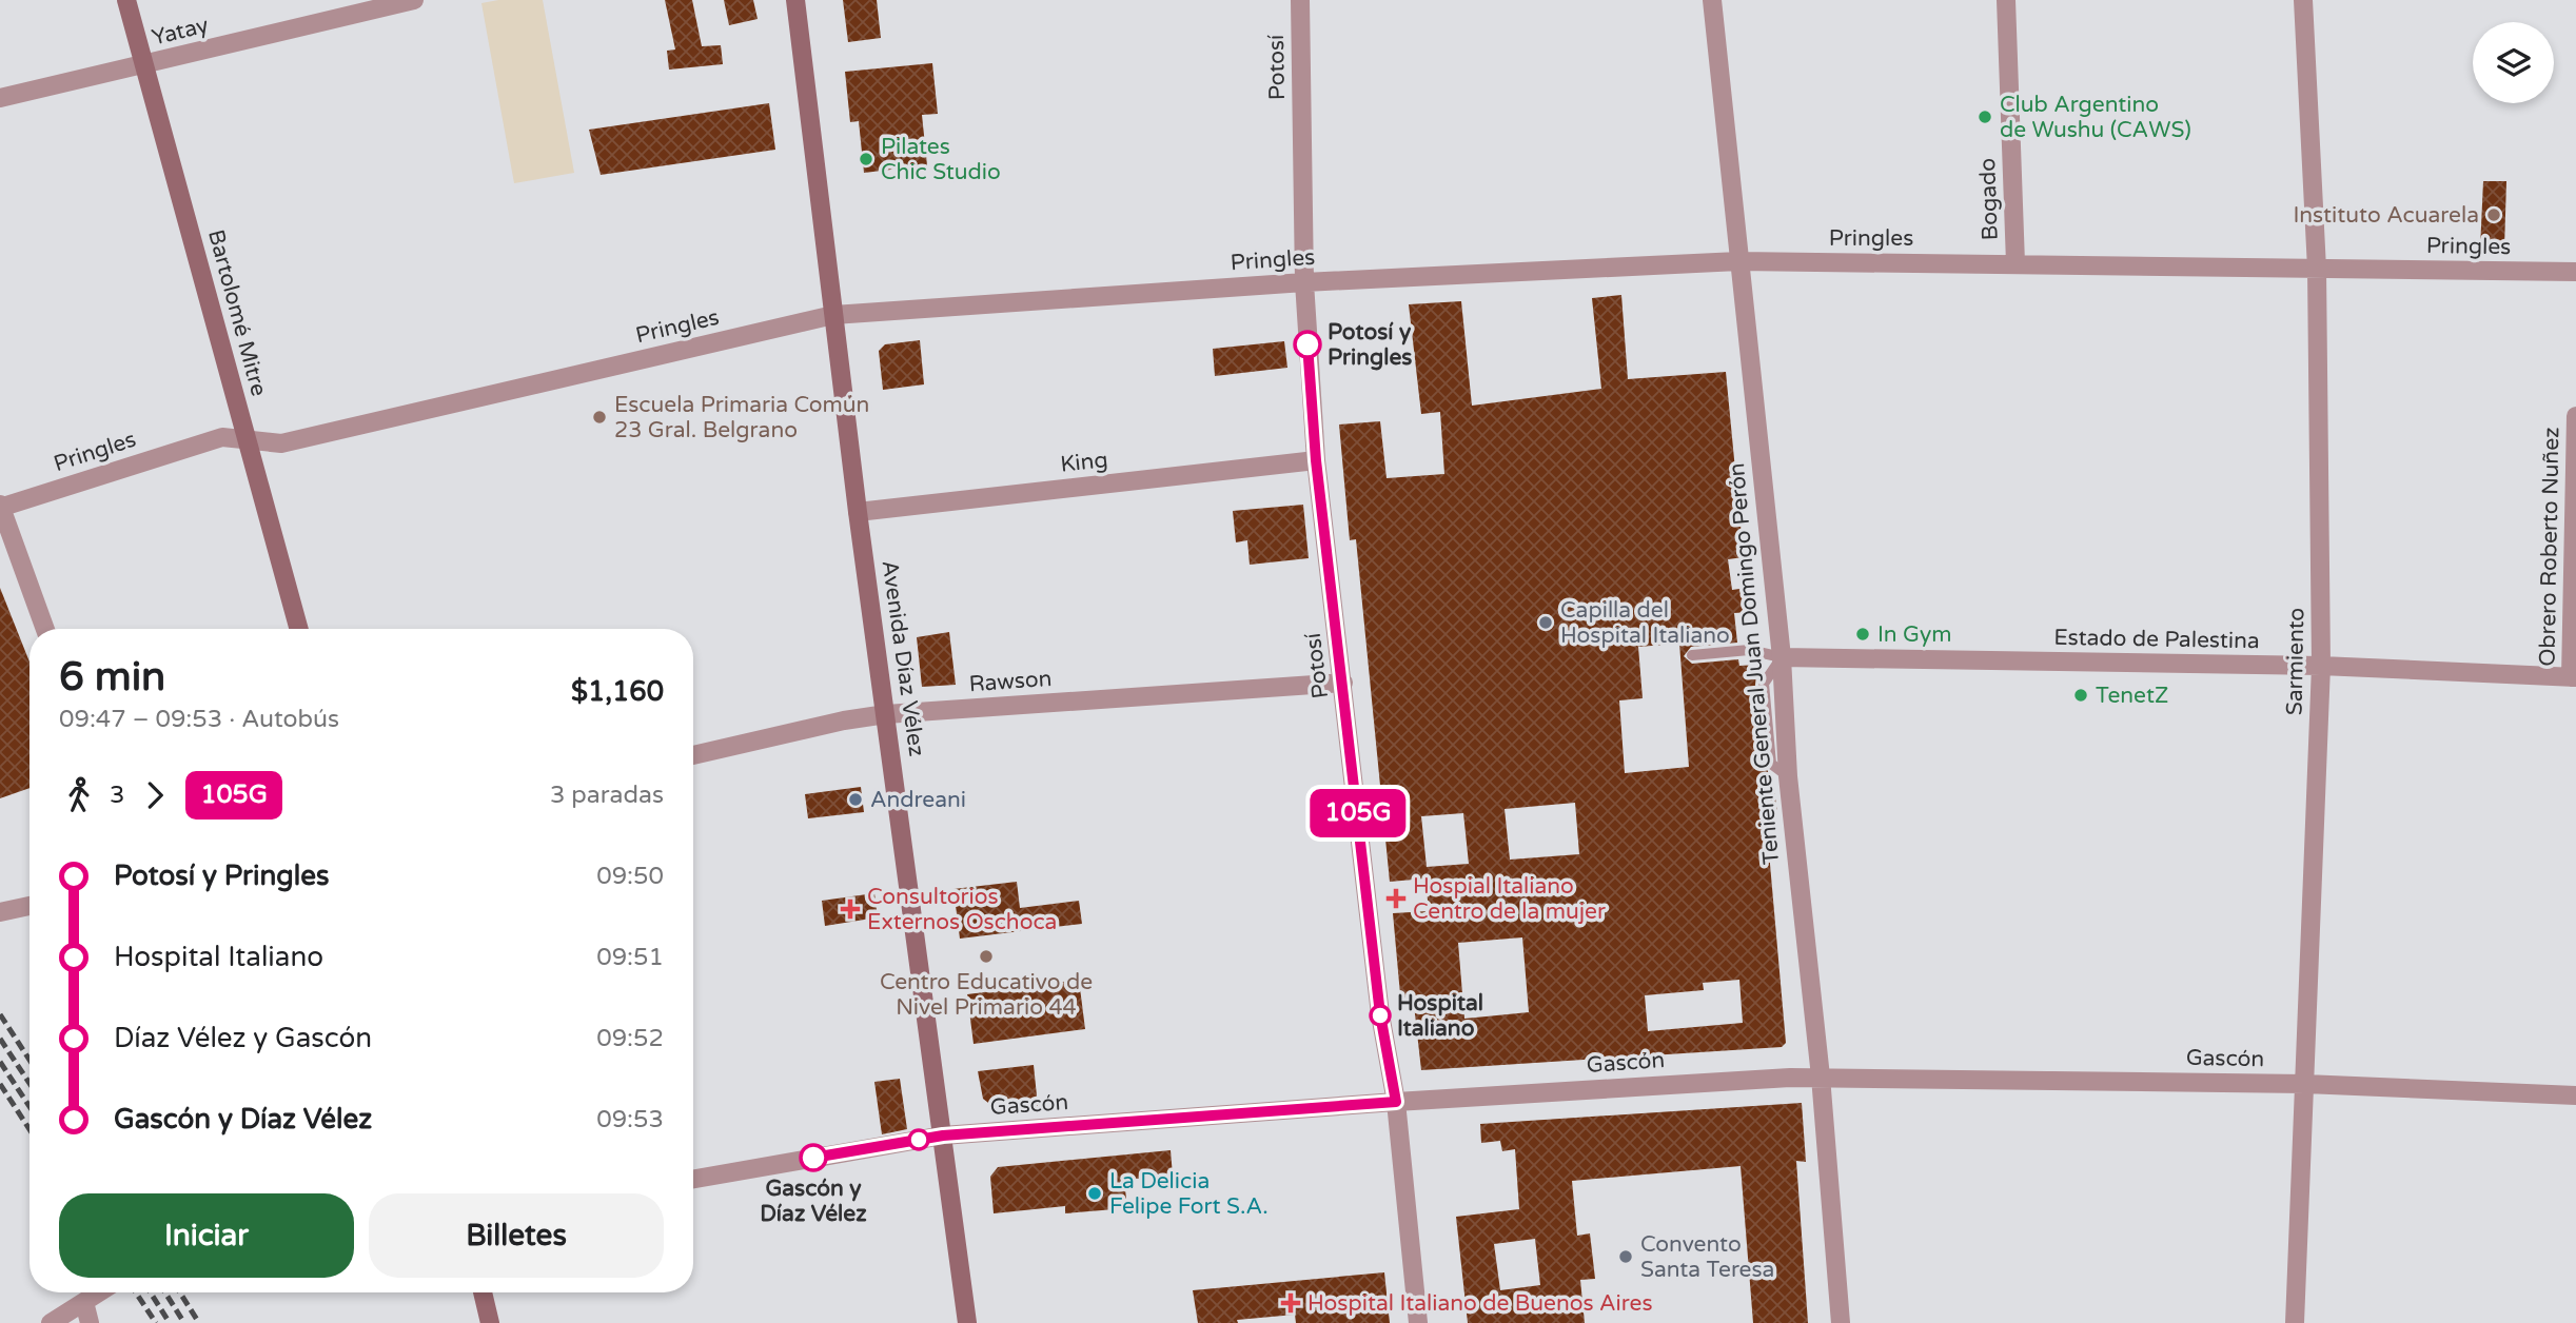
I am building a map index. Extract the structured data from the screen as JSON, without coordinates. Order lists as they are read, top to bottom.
{
  "streets": {
    "main road": ["Bartolomé Mitre", "Avenida Díaz Vélez"],
    "street": [
      "Yatay",
      "Potosí",
      "Bogado",
      "Pringles",
      "King",
      "Obrero Roberto Nuñez",
      "Estado de Palestina",
      "Sarmiento",
      "Teniente General Juan Domingo Perón",
      "Rawson",
      "Gascón"
    ]
  },
  "crossings": [
    ["Yatay", "Bartolomé Mitre"],
    ["Potosí", "Pringles"],
    ["Potosí", "King"],
    ["Potosí", "Rawson"],
    ["Potosí", "Gascón"],
    ["Bogado", "Pringles"],
    ["Pringles", "Bartolomé Mitre"],
    ["Pringles", "Avenida Díaz Vélez"],
    ["Pringles", "Sarmiento"],
    ["Pringles", "Teniente General Juan Domingo Perón"],
    ["King", "Avenida Díaz Vélez"],
    ["Obrero Roberto Nuñez", "Estado de Palestina"],
    ["Estado de Palestina", "Sarmiento"],
    ["Estado de Palestina", "Teniente General Juan Domingo Perón"],
    ["Avenida Díaz Vélez", "Rawson"],
    ["Avenida Díaz Vélez", "Gascón"],
    ["Sarmiento", "Gascón"],
    ["Teniente General Juan Domingo Perón", "Gascón"]
  ],
  "places": {
    "other": [
      "Club Argentino de Wushu (CAWS)",
      "Pilates Chic Studio",
      "Instituto Acuarela",
      "Potosí y Pringles",
      "Escuela Primaria Común 23 Gral. Belgrano",
      "Capilla del Hospital Italiano",
      "In Gym",
      "TenetZ",
      "Andreani",
      "Centro Educativo de Nivel Primario 44",
      "Hospital Italiano",
      "Gascón y Díaz Vélez",
      "La Delicia Felipe Fort S.A.",
      "Convento Santa Teresa"
    ],
    "health": ["Hospial Italiano Centro de la mujer", "Consultorios Externos Oschoca", "Hospital Italiano de Buenos Aires"]
  },
  "lines": ["bus line 105G"],
  "page": {
    "on_map": "105G",
    "heading": ["6 min", "09:47 – 09:53 · Autobús", "$1,160"],
    "legs": ["3", "105G", "3 paradas"],
    "list": [
      {
        "name": "Potosí y Pringles",
        "value": "09:50"
      },
      {
        "name": "Hospital Italiano",
        "value": "09:51"
      },
      {
        "name": "Díaz Vélez y Gascón",
        "value": "09:52"
      },
      {
        "name": "Gascón y Díaz Vélez",
        "value": "09:53"
      }
    ],
    "buttons": ["Iniciar", "Billetes"]
  }
}
